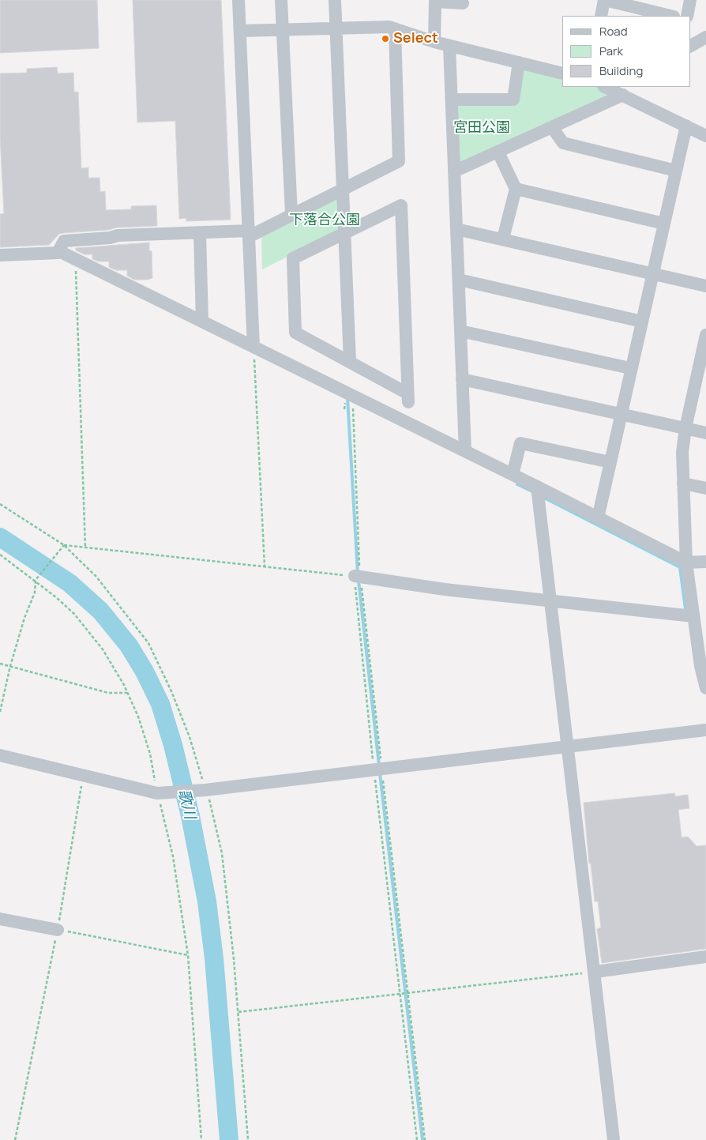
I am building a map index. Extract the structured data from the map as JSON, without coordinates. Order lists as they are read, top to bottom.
{
  "water": ["歌川"],
  "parks": ["宮田公園", "下落合公園"],
  "places": ["Select"],
  "legend": ["Road", "Park", "Building"]
}
